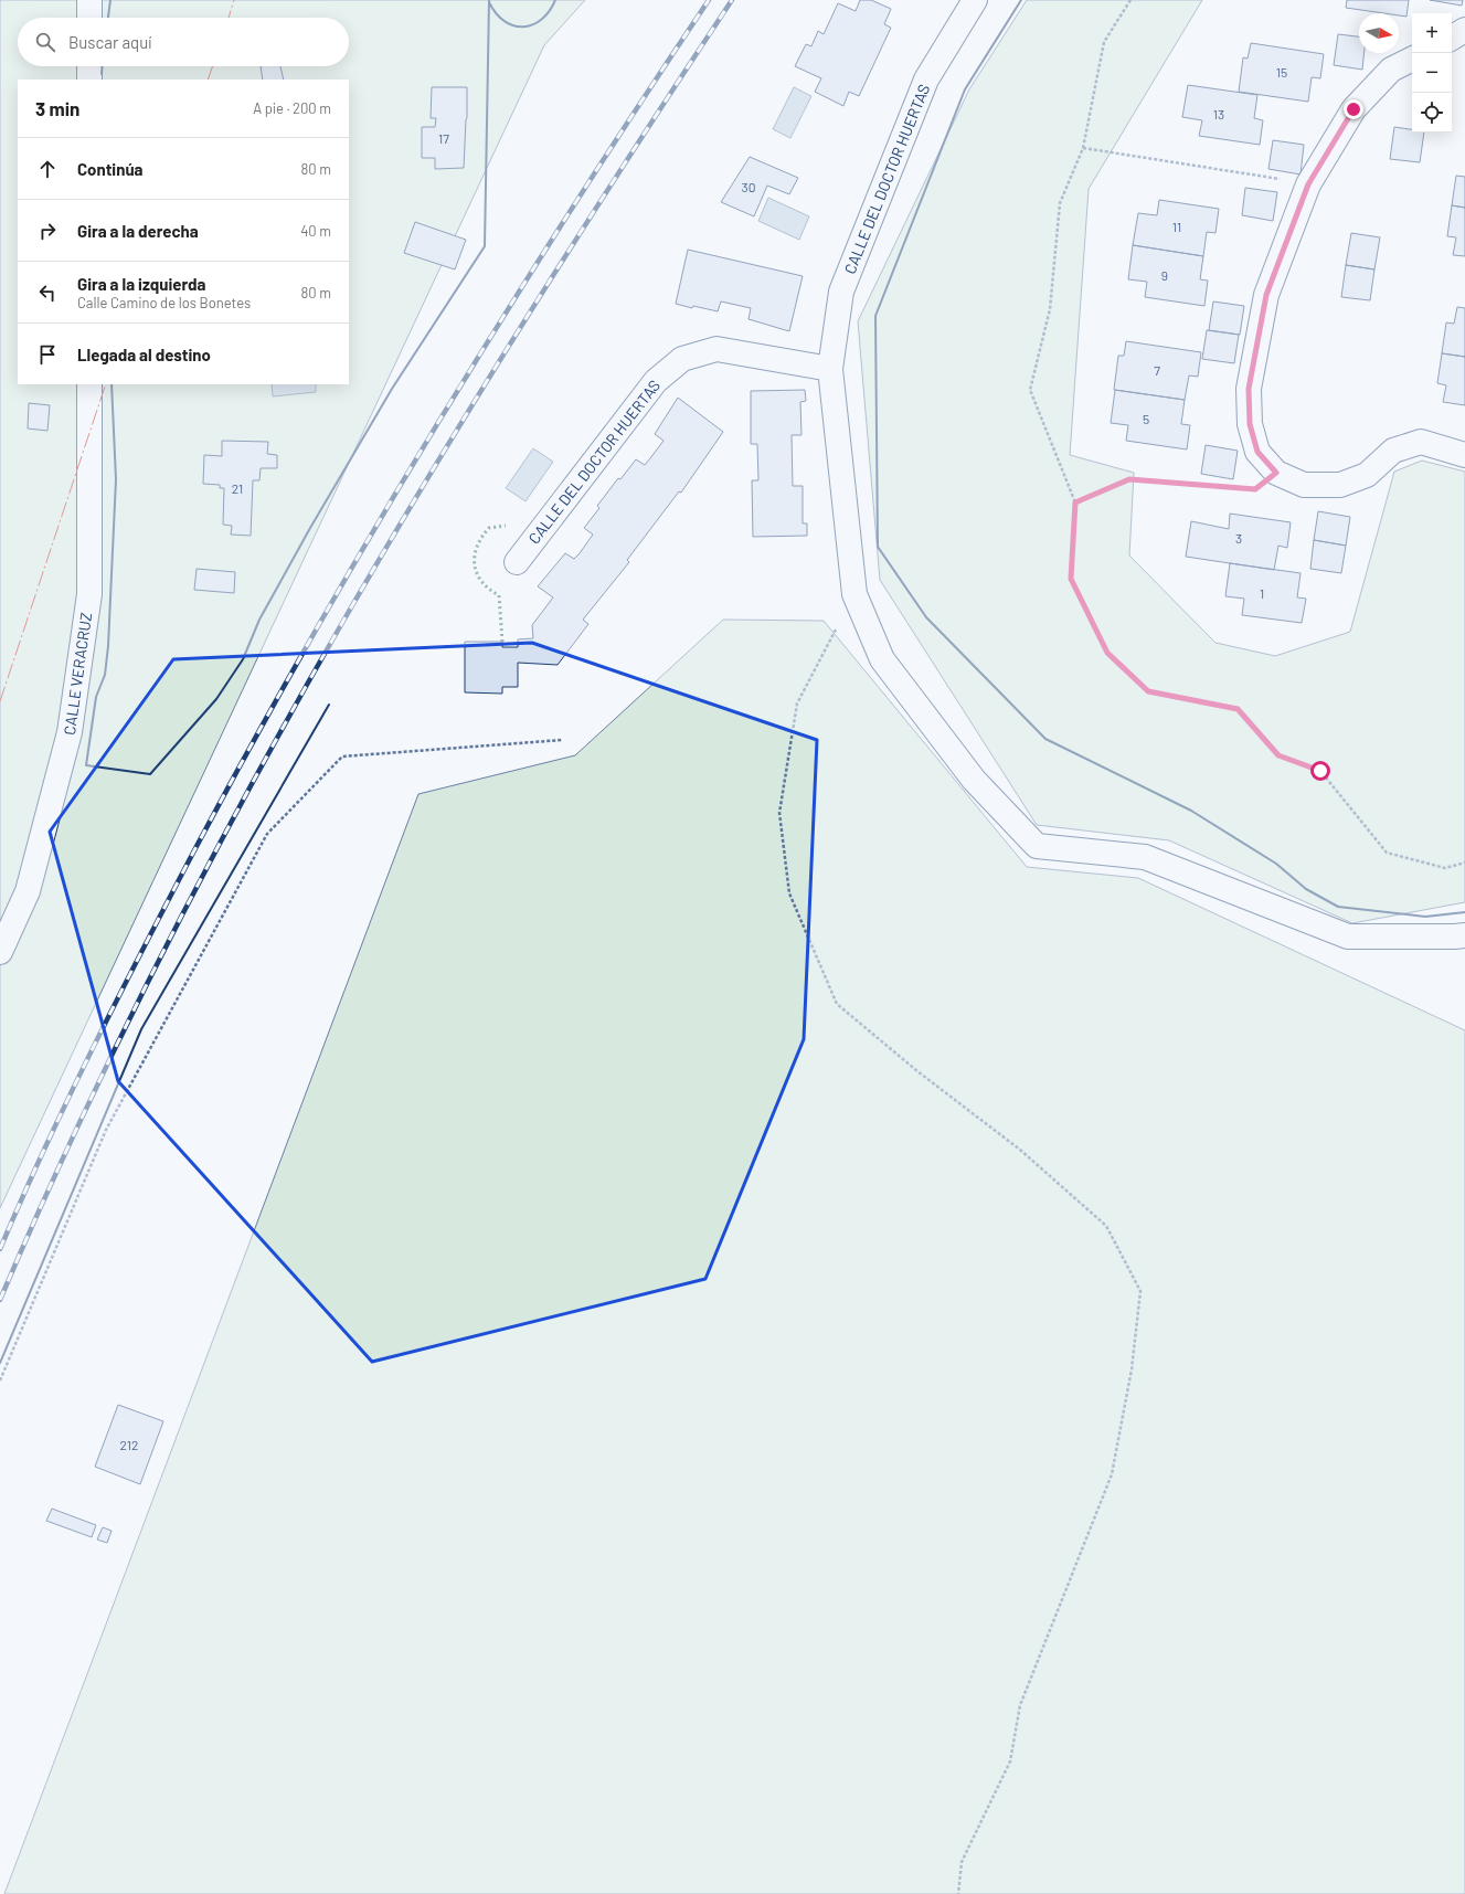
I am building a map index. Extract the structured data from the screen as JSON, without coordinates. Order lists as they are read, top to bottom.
{
  "streets": {
    "street": ["CALLE DEL DOCTOR HUERTAS", "CALLE VERACRUZ"]
  },
  "house_numbers": [
    "15",
    "13",
    "17",
    "30",
    "11",
    "9",
    "7",
    "5",
    "21",
    "3",
    "1",
    "212"
  ],
  "north": "right",
  "page": {
    "map_buttons": ["+", "−"],
    "search": "Buscar aquí",
    "heading": ["3 min", "A pie · 200 m"],
    "list": [
      ["Continúa", "80 m"],
      ["Gira a la derecha", "40 m"],
      ["Gira a la izquierda", "Calle Camino de los Bonetes", "80 m"],
      "Llegada al destino"
    ]
  }
}
